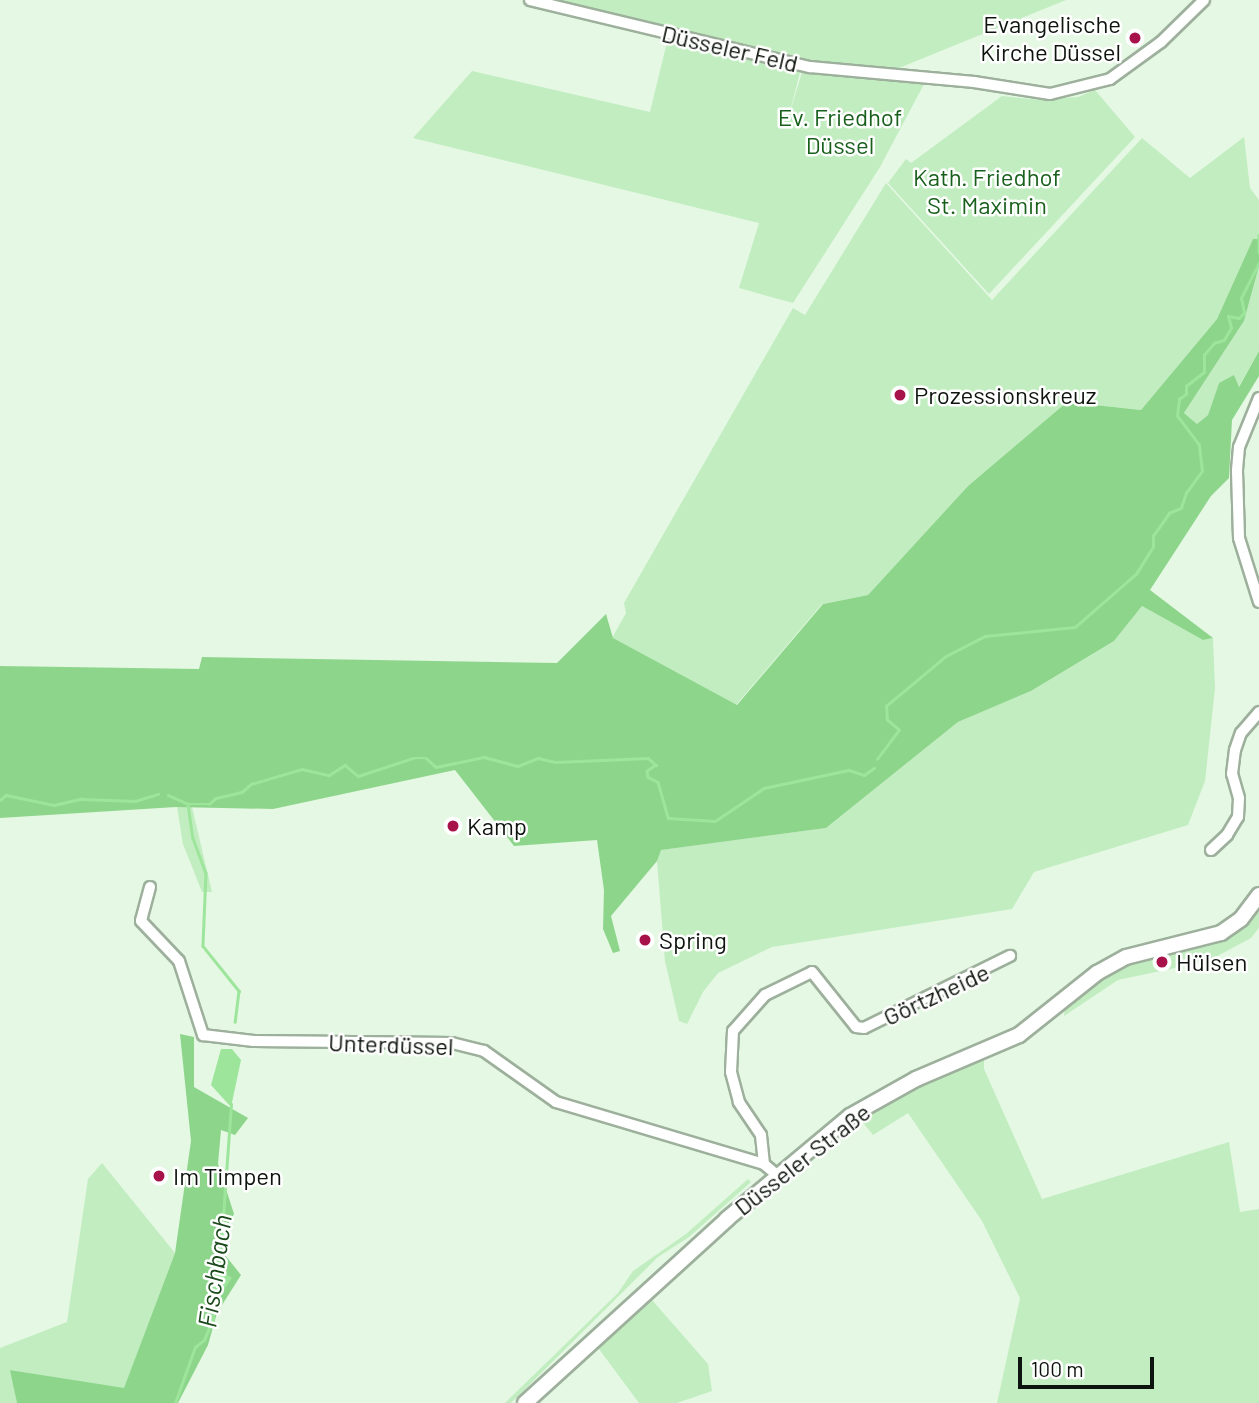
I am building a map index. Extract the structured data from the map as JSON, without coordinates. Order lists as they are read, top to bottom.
{
  "streets": {
    "main road": ["Düsseler Straße"],
    "street": ["Düsseler Feld", "Görtzheide", "Unterdüssel"]
  },
  "crossings": [
    ["Görtzheide", "Unterdüssel"]
  ],
  "water": ["Fischbach"],
  "parks": ["Ev. Friedhof Düssel", "Kath. Friedhof St. Maximin"],
  "places": [
    "Evangelische Kirche Düssel",
    "Prozessionskreuz",
    "Kamp",
    "Spring",
    "Hülsen",
    "Im Timpen"
  ],
  "scale_bar": "100 m"
}
